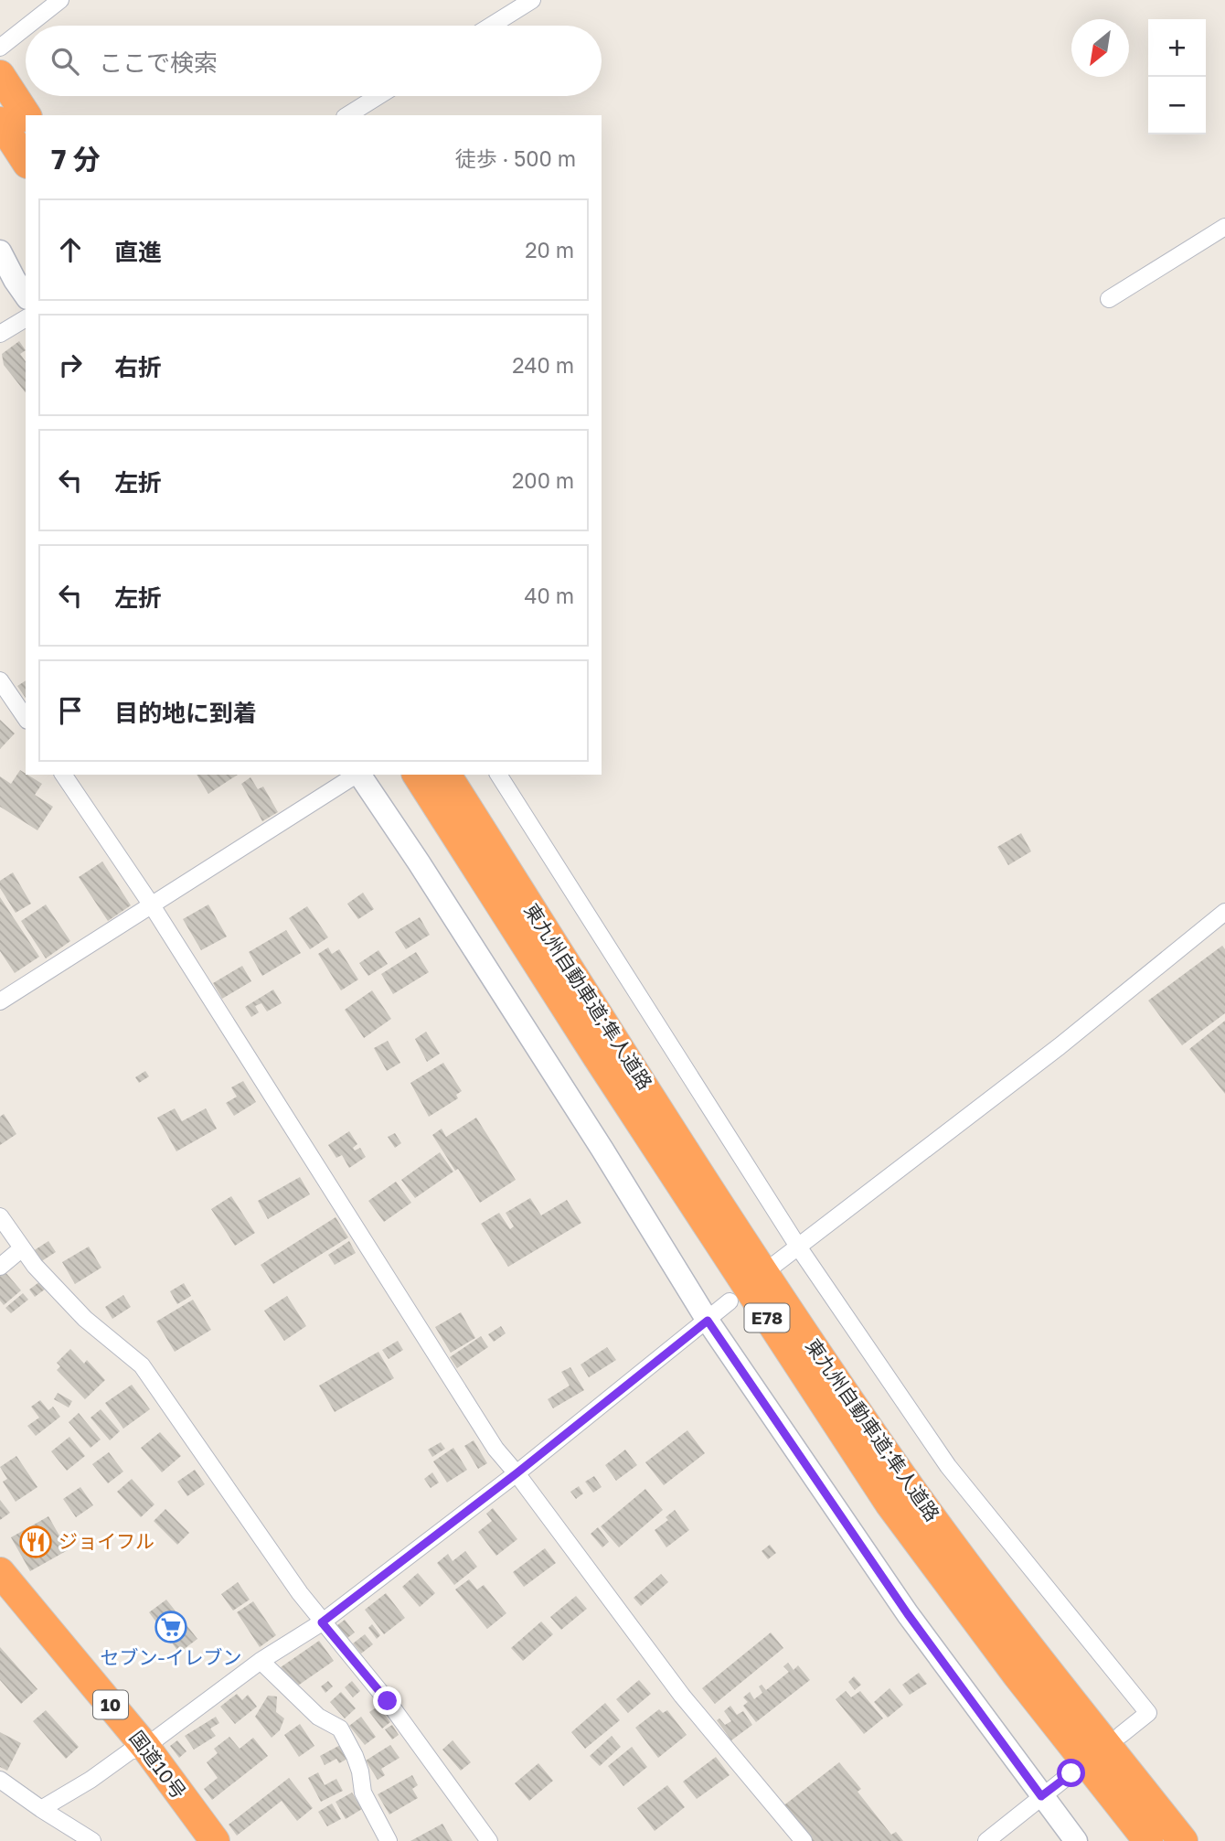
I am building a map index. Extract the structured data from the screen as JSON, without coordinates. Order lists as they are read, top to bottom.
{
  "streets": {
    "highway": [
      "東九州自動車道;隼人道路",
      "E78",
      "10",
      "国道10号"
    ]
  },
  "places": {
    "restaurant": ["ジョイフル"],
    "supermarket": ["セブン-イレブン"]
  },
  "north": "bottom left",
  "page": {
    "map_buttons": ["+", "−"],
    "search": "ここで検索",
    "heading": ["7 分", "徒歩 · 500 m"],
    "list": [
      ["直進", "20 m"],
      ["右折", "240 m"],
      ["左折", "200 m"],
      ["左折", "40 m"],
      "目的地に到着"
    ]
  }
}
